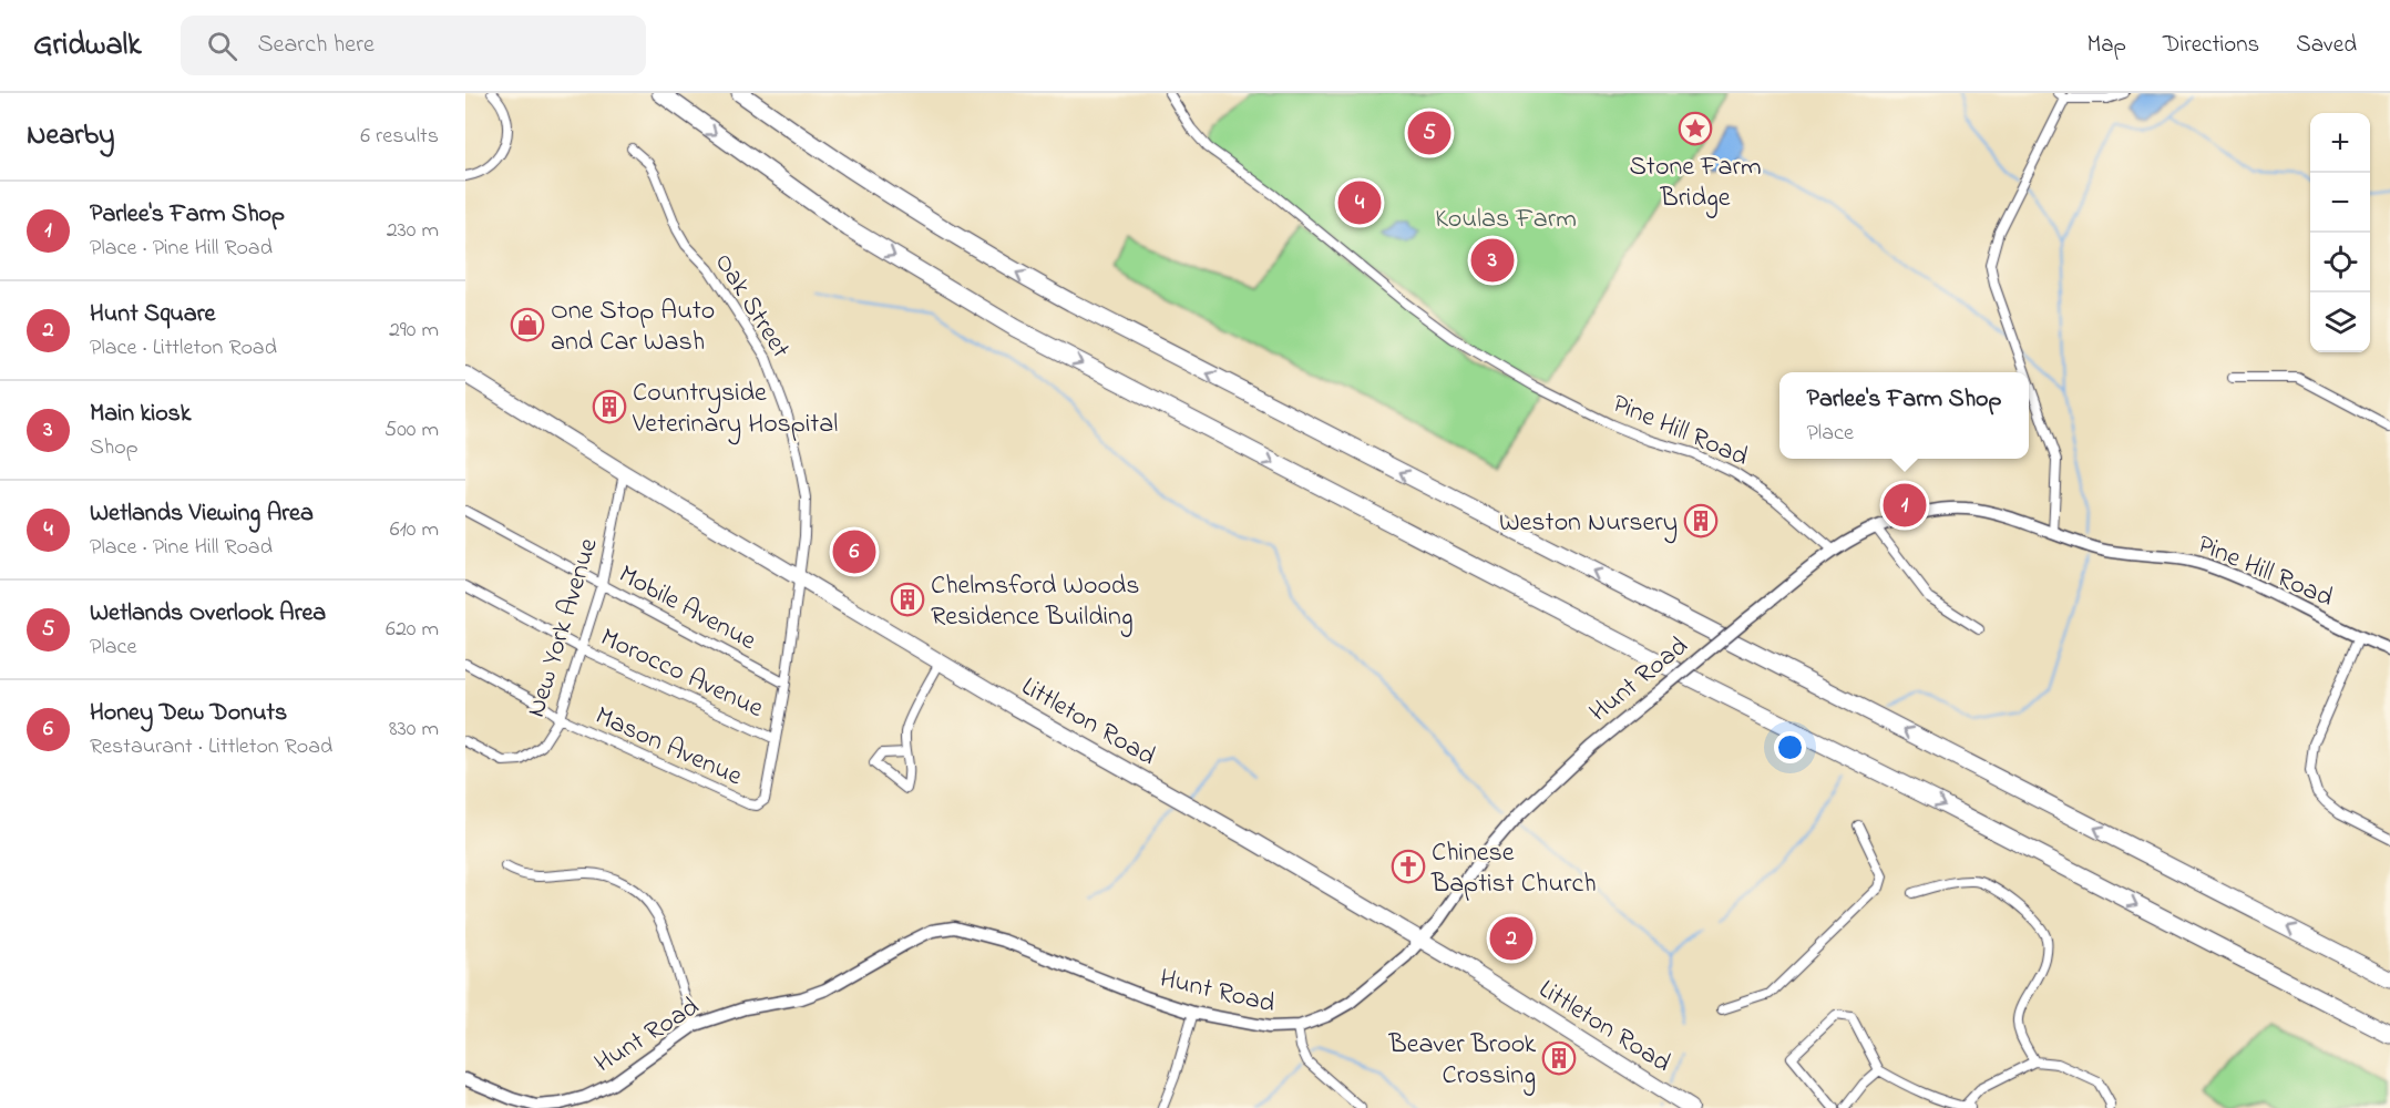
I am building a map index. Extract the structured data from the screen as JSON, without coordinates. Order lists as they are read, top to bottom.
{
  "streets": {
    "main road": ["Littleton Road"],
    "street": [
      "Oak Street",
      "Pine Hill Road",
      "Mobile Avenue",
      "New York Avenue",
      "Morocco Avenue",
      "Hunt Road",
      "Mason Avenue"
    ]
  },
  "crossings": [
    ["Oak Street", "Littleton Road"],
    ["Oak Street", "Mason Avenue"],
    ["Pine Hill Road", "Hunt Road"],
    ["Mobile Avenue", "New York Avenue"],
    ["Mobile Avenue", "Mason Avenue"],
    ["New York Avenue", "Morocco Avenue"],
    ["New York Avenue", "Littleton Road"],
    ["New York Avenue", "Mason Avenue"],
    ["Morocco Avenue", "Mason Avenue"],
    ["Hunt Road", "Littleton Road"],
    ["Littleton Road", "Mason Avenue"]
  ],
  "parks": ["Koulas Farm"],
  "places": {
    "place": ["Stone Farm Bridge"],
    "shop": ["One Stop Auto and Car Wash"],
    "building": [
      "Countryside Veterinary Hospital",
      "Weston Nursery",
      "Chelmsford Woods Residence Building",
      "Beaver Brook Crossing"
    ],
    "church": ["Chinese Baptist Church"]
  },
  "page": {
    "header": "Gridwalk",
    "search": "Search here",
    "nav": ["Map", "Directions", "Saved"],
    "heading": ["Nearby", "6 results"],
    "pins": [
      "5",
      "4",
      "3",
      "1",
      "6",
      "2"
    ],
    "map_buttons": ["+", "−"],
    "list": [
      {
        "mark": "1",
        "name": "Parlee's Farm Shop",
        "note": "Place · Pine Hill Road",
        "value": "230 m"
      },
      {
        "mark": "2",
        "name": "Hunt Square",
        "note": "Place · Littleton Road",
        "value": "290 m"
      },
      {
        "mark": "3",
        "name": "Main kiosk",
        "note": "Shop",
        "value": "500 m"
      },
      {
        "mark": "4",
        "name": "Wetlands Viewing Area",
        "note": "Place · Pine Hill Road",
        "value": "610 m"
      },
      {
        "mark": "5",
        "name": "Wetlands Overlook Area",
        "note": "Place",
        "value": "620 m"
      },
      {
        "mark": "6",
        "name": "Honey Dew Donuts",
        "note": "Restaurant · Littleton Road",
        "value": "830 m"
      }
    ],
    "popup": ["Parlee's Farm Shop", "Place"]
  }
}
